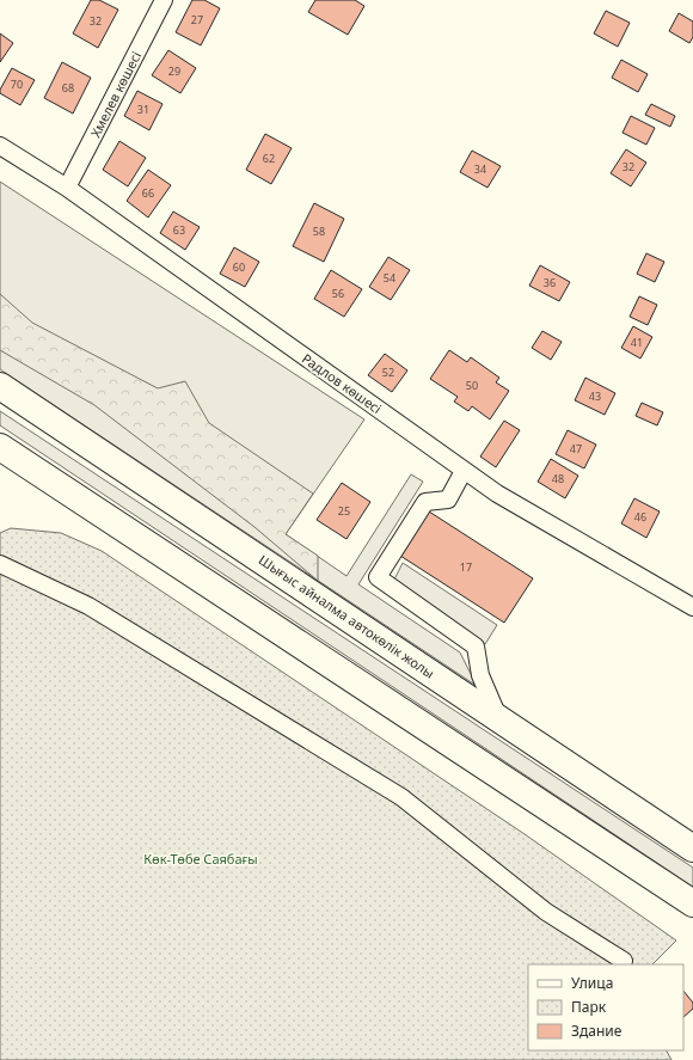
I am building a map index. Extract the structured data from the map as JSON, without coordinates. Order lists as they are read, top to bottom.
{
  "streets": {
    "main road": ["Шығыс айналма автокөлік жолы"],
    "street": ["Хмелев көшесі", "Радлов көшесі"]
  },
  "crossings": [
    ["Хмелев көшесі", "Радлов көшесі"]
  ],
  "parks": ["Көк-Төбе Саябағы"],
  "house_numbers": [
    "27",
    "32",
    "29",
    "70",
    "68",
    "31",
    "62",
    "32",
    "34",
    "66",
    "63",
    "58",
    "60",
    "54",
    "36",
    "56",
    "41",
    "52",
    "50",
    "43",
    "47",
    "48",
    "25",
    "46",
    "17"
  ],
  "legend": ["Улица", "Парк", "Здание"]
}
